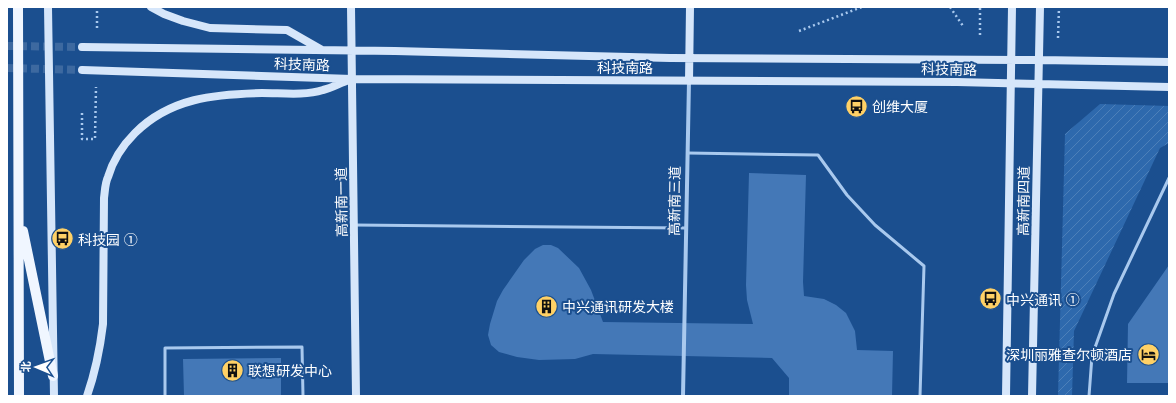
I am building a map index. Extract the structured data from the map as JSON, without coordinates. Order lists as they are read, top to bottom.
{
  "streets": {
    "main road": [
      "科技南路",
      "高新南三道",
      "高新南四道",
      "高新南一道"
    ]
  },
  "crossings": [
    ["科技南路", "高新南三道"],
    ["科技南路", "高新南四道"],
    ["科技南路", "高新南一道"]
  ],
  "places": {
    "bus stop": ["创维大厦", "科技园 ①", "中兴通讯 ①"],
    "building": ["中兴通讯研发大楼", "联想研发中心"],
    "hotel": ["深圳丽雅查尔顿酒店"]
  },
  "north": "left"
}
